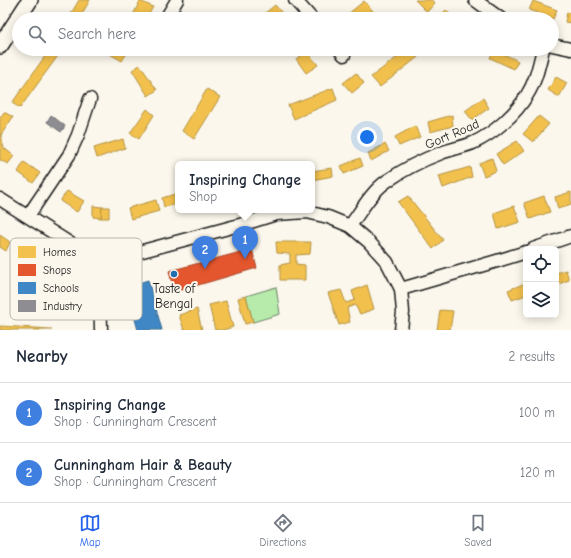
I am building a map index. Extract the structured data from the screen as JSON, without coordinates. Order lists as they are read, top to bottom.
{
  "streets": {
    "street": ["Gort Road"]
  },
  "places": ["Taste of Bengal"],
  "legend": [
    "Homes",
    "Shops",
    "Schools",
    "Industry"
  ],
  "page": {
    "search": "Search here",
    "popup": ["Inspiring Change", "Shop"],
    "pins": ["1", "2"],
    "heading": ["Nearby", "2 results"],
    "list": [
      {
        "mark": "1",
        "name": "Inspiring Change",
        "note": "Shop · Cunningham Crescent",
        "value": "100 m"
      },
      {
        "mark": "2",
        "name": "Cunningham Hair & Beauty",
        "note": "Shop · Cunningham Crescent",
        "value": "120 m"
      }
    ],
    "nav": ["Map", "Directions", "Saved"]
  }
}
